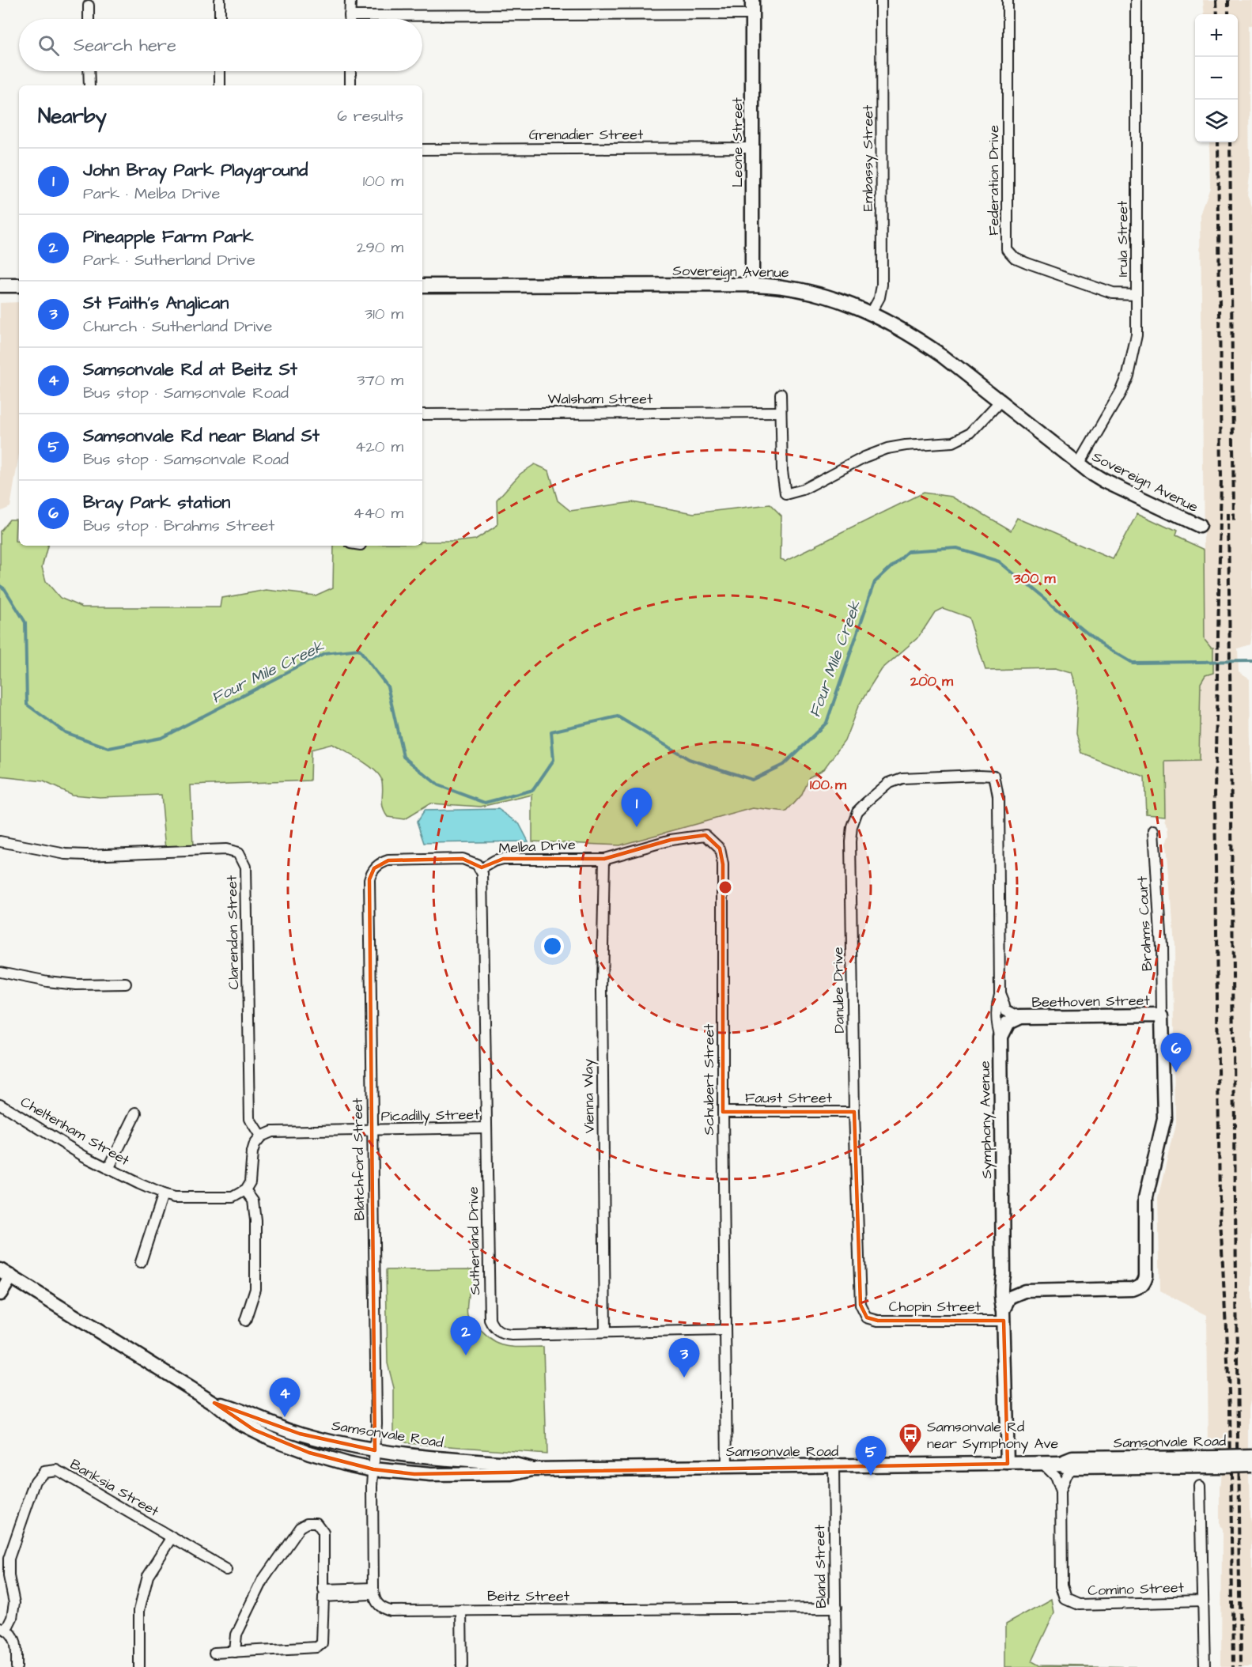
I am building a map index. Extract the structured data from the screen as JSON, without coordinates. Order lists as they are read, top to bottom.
{
  "streets": {
    "street": [
      "Grenadier Street",
      "Leone Street",
      "Embassy Street",
      "Federation Drive",
      "Irula Street",
      "Sovereign Avenue",
      "Walsham Street",
      "Melba Drive",
      "Brahms Court",
      "Clarendon Street",
      "Danube Drive",
      "Beethoven Street",
      "Schubert Street",
      "Vienna Way",
      "Faust Street",
      "Picadilly Street",
      "Symphony Avenue",
      "Cheltenham Street",
      "Blatchford Street",
      "Sutherland Drive",
      "Chopin Street",
      "Samsonvale Road",
      "Banksia Street",
      "Bland Street",
      "Comino Street",
      "Beitz Street"
    ]
  },
  "crossings": [
    ["Grenadier Street", "Leone Street"],
    ["Leone Street", "Sovereign Avenue"],
    ["Embassy Street", "Sovereign Avenue"],
    ["Federation Drive", "Irula Street"],
    ["Irula Street", "Sovereign Avenue"],
    ["Melba Drive", "Schubert Street"],
    ["Melba Drive", "Vienna Way"],
    ["Melba Drive", "Blatchford Street"],
    ["Melba Drive", "Sutherland Drive"],
    ["Brahms Court", "Beethoven Street"],
    ["Clarendon Street", "Picadilly Street"],
    ["Danube Drive", "Faust Street"],
    ["Danube Drive", "Symphony Avenue"],
    ["Danube Drive", "Chopin Street"],
    ["Schubert Street", "Faust Street"],
    ["Schubert Street", "Sutherland Drive"],
    ["Vienna Way", "Sutherland Drive"],
    ["Picadilly Street", "Blatchford Street"],
    ["Picadilly Street", "Sutherland Drive"],
    ["Symphony Avenue", "Chopin Street"],
    ["Symphony Avenue", "Samsonvale Road"],
    ["Blatchford Street", "Sutherland Drive"],
    ["Blatchford Street", "Samsonvale Road"],
    ["Samsonvale Road", "Bland Street"],
    ["Samsonvale Road", "Comino Street"],
    ["Bland Street", "Beitz Street"]
  ],
  "water": ["Four Mile Creek"],
  "places": {
    "bus stop": ["Samsonvale Rd near Symphony Ave"]
  },
  "page": {
    "map_buttons": ["+", "−"],
    "search": "Search here",
    "heading": ["Nearby", "6 results"],
    "list": [
      {
        "mark": "1",
        "name": "John Bray Park Playground",
        "note": "Park · Melba Drive",
        "value": "100 m"
      },
      {
        "mark": "2",
        "name": "Pineapple Farm Park",
        "note": "Park · Sutherland Drive",
        "value": "290 m"
      },
      {
        "mark": "3",
        "name": "St Faith's Anglican",
        "note": "Church · Sutherland Drive",
        "value": "310 m"
      },
      {
        "mark": "4",
        "name": "Samsonvale Rd at Beitz St",
        "note": "Bus stop · Samsonvale Road",
        "value": "370 m"
      },
      {
        "mark": "5",
        "name": "Samsonvale Rd near Bland St",
        "note": "Bus stop · Samsonvale Road",
        "value": "420 m"
      },
      {
        "mark": "6",
        "name": "Bray Park station",
        "note": "Bus stop · Brahms Street",
        "value": "440 m"
      }
    ],
    "pins": [
      "1",
      "6",
      "2",
      "3",
      "4",
      "5"
    ]
  },
  "rings": ["300 m", "200 m", "100 m"]
}
